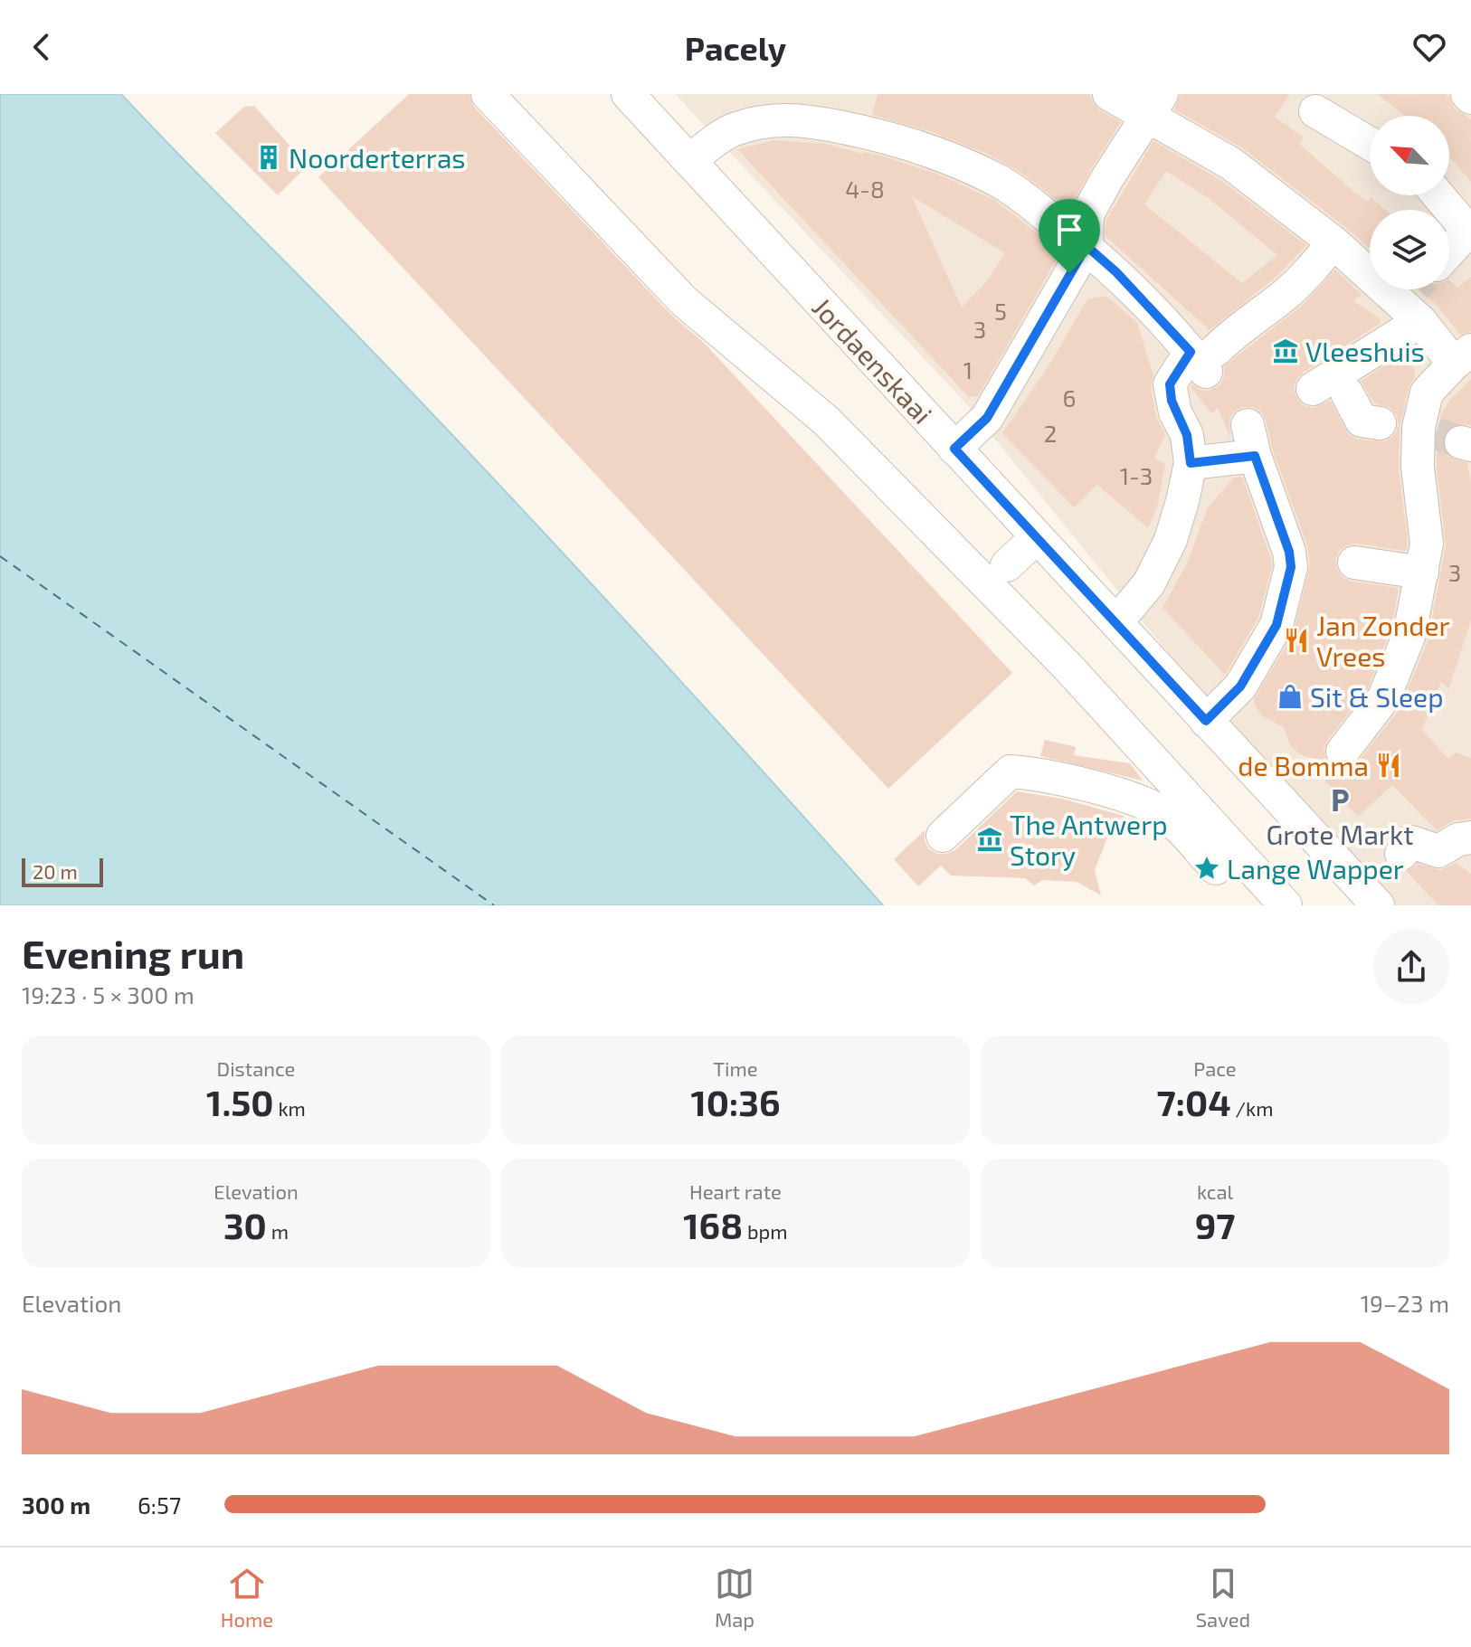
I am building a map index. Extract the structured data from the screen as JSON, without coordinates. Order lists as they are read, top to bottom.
{
  "streets": {
    "street": ["Jordaenskaai"]
  },
  "places": {
    "building": ["Noorderterras"],
    "museum": ["Vleeshuis", "The Antwerp Story"],
    "restaurant": ["Jan Zonder Vrees", "de Bomma"],
    "shop": ["Sit & Sleep"],
    "parking": ["Grote Markt"],
    "place": ["Lange Wapper"]
  },
  "house_numbers": [
    "4-8",
    "5",
    "3",
    "1",
    "6",
    "2",
    "1-3",
    "3"
  ],
  "scale_bar": "20 m",
  "north": "top left",
  "page": {
    "header": "Pacely",
    "scale": "20 m",
    "heading": ["Evening run", "19:23 · 5 × 300 m"],
    "stats": [
      ["Distance", "1.50 km"],
      ["Time", "10:36"],
      ["Pace", "7:04 /km"],
      ["Elevation", "30 m"],
      ["Heart rate", "168 bpm"],
      ["kcal", "97"]
    ],
    "chart": ["Elevation", "19–23 m"],
    "list": [
      {
        "name": "300 m",
        "note": "6:57"
      }
    ],
    "tabs": ["Home", "Map", "Saved"]
  }
}
